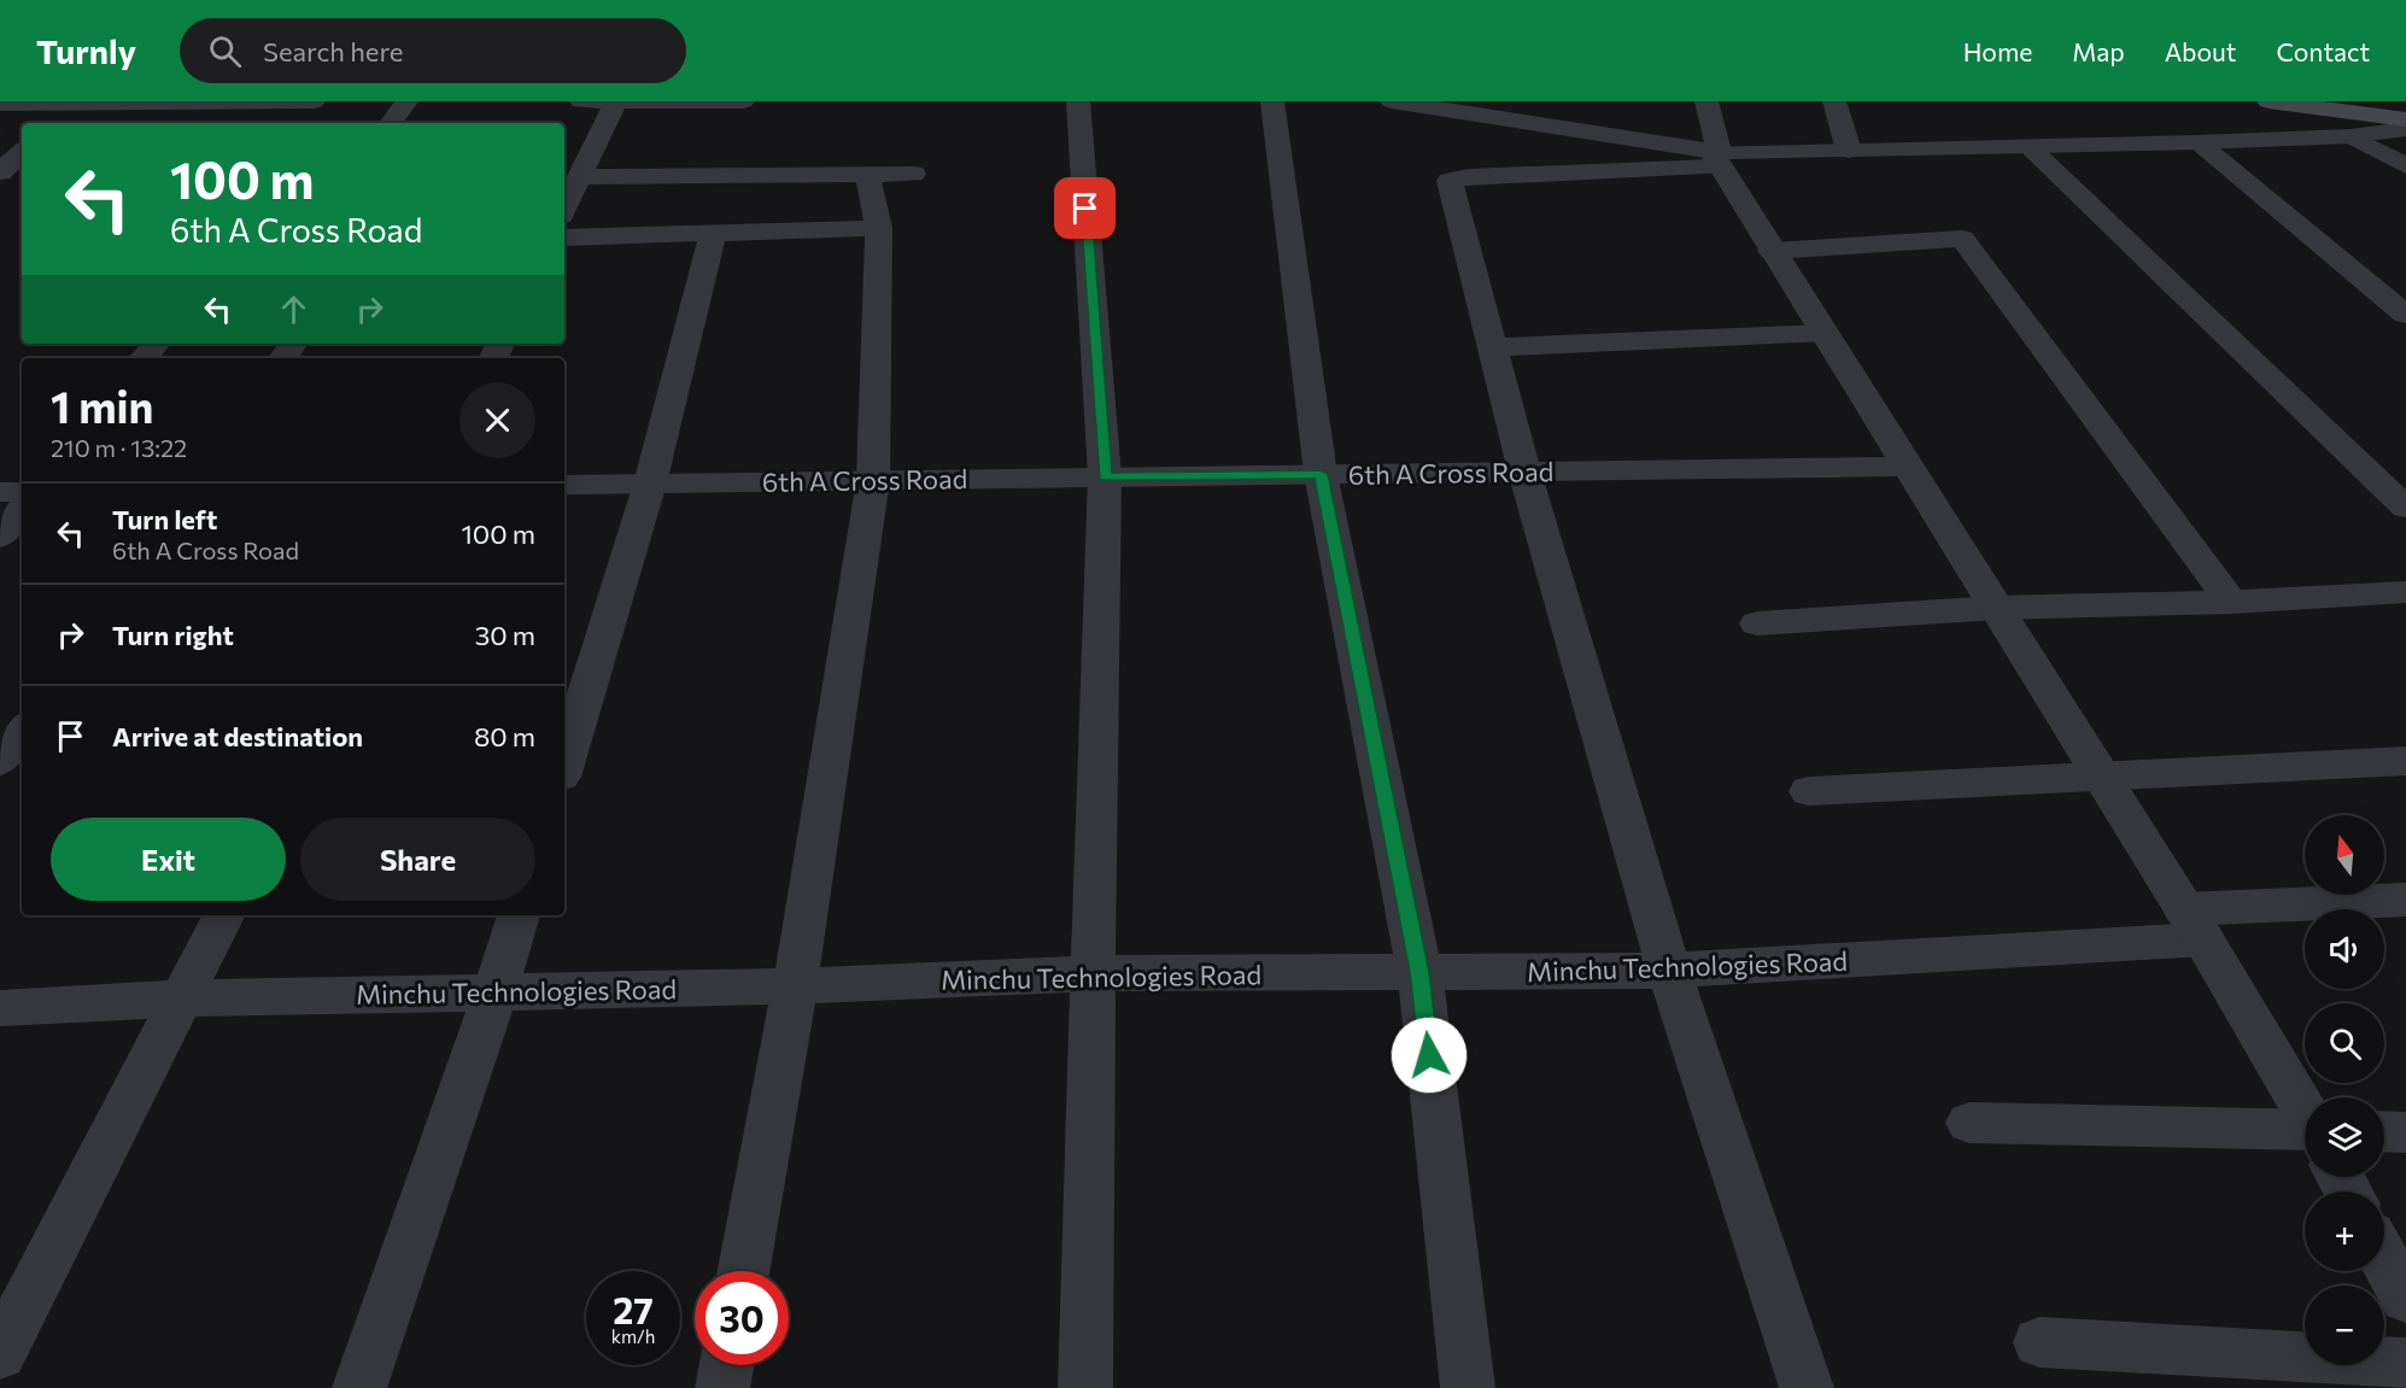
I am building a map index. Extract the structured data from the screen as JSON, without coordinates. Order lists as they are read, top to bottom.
{
  "streets": {
    "street": ["6th A Cross Road", "Minchu Technologies Road"]
  },
  "north": "top",
  "page": {
    "header": "Turnly",
    "search": "Search here",
    "nav": [
      "Home",
      "Map",
      "About",
      "Contact"
    ],
    "turn": ["100 m", "6th A Cross Road"],
    "heading": ["1 min", "210 m · 13:22"],
    "list": [
      {
        "name": "Turn left",
        "note": "6th A Cross Road",
        "value": "100 m"
      },
      {
        "name": "Turn right",
        "value": "30 m"
      },
      {
        "name": "Arrive at destination",
        "value": "80 m"
      }
    ],
    "buttons": ["Exit", "Share"],
    "map_buttons": ["+", "−"],
    "speed": "27 km/h",
    "limit": "30"
  }
}
